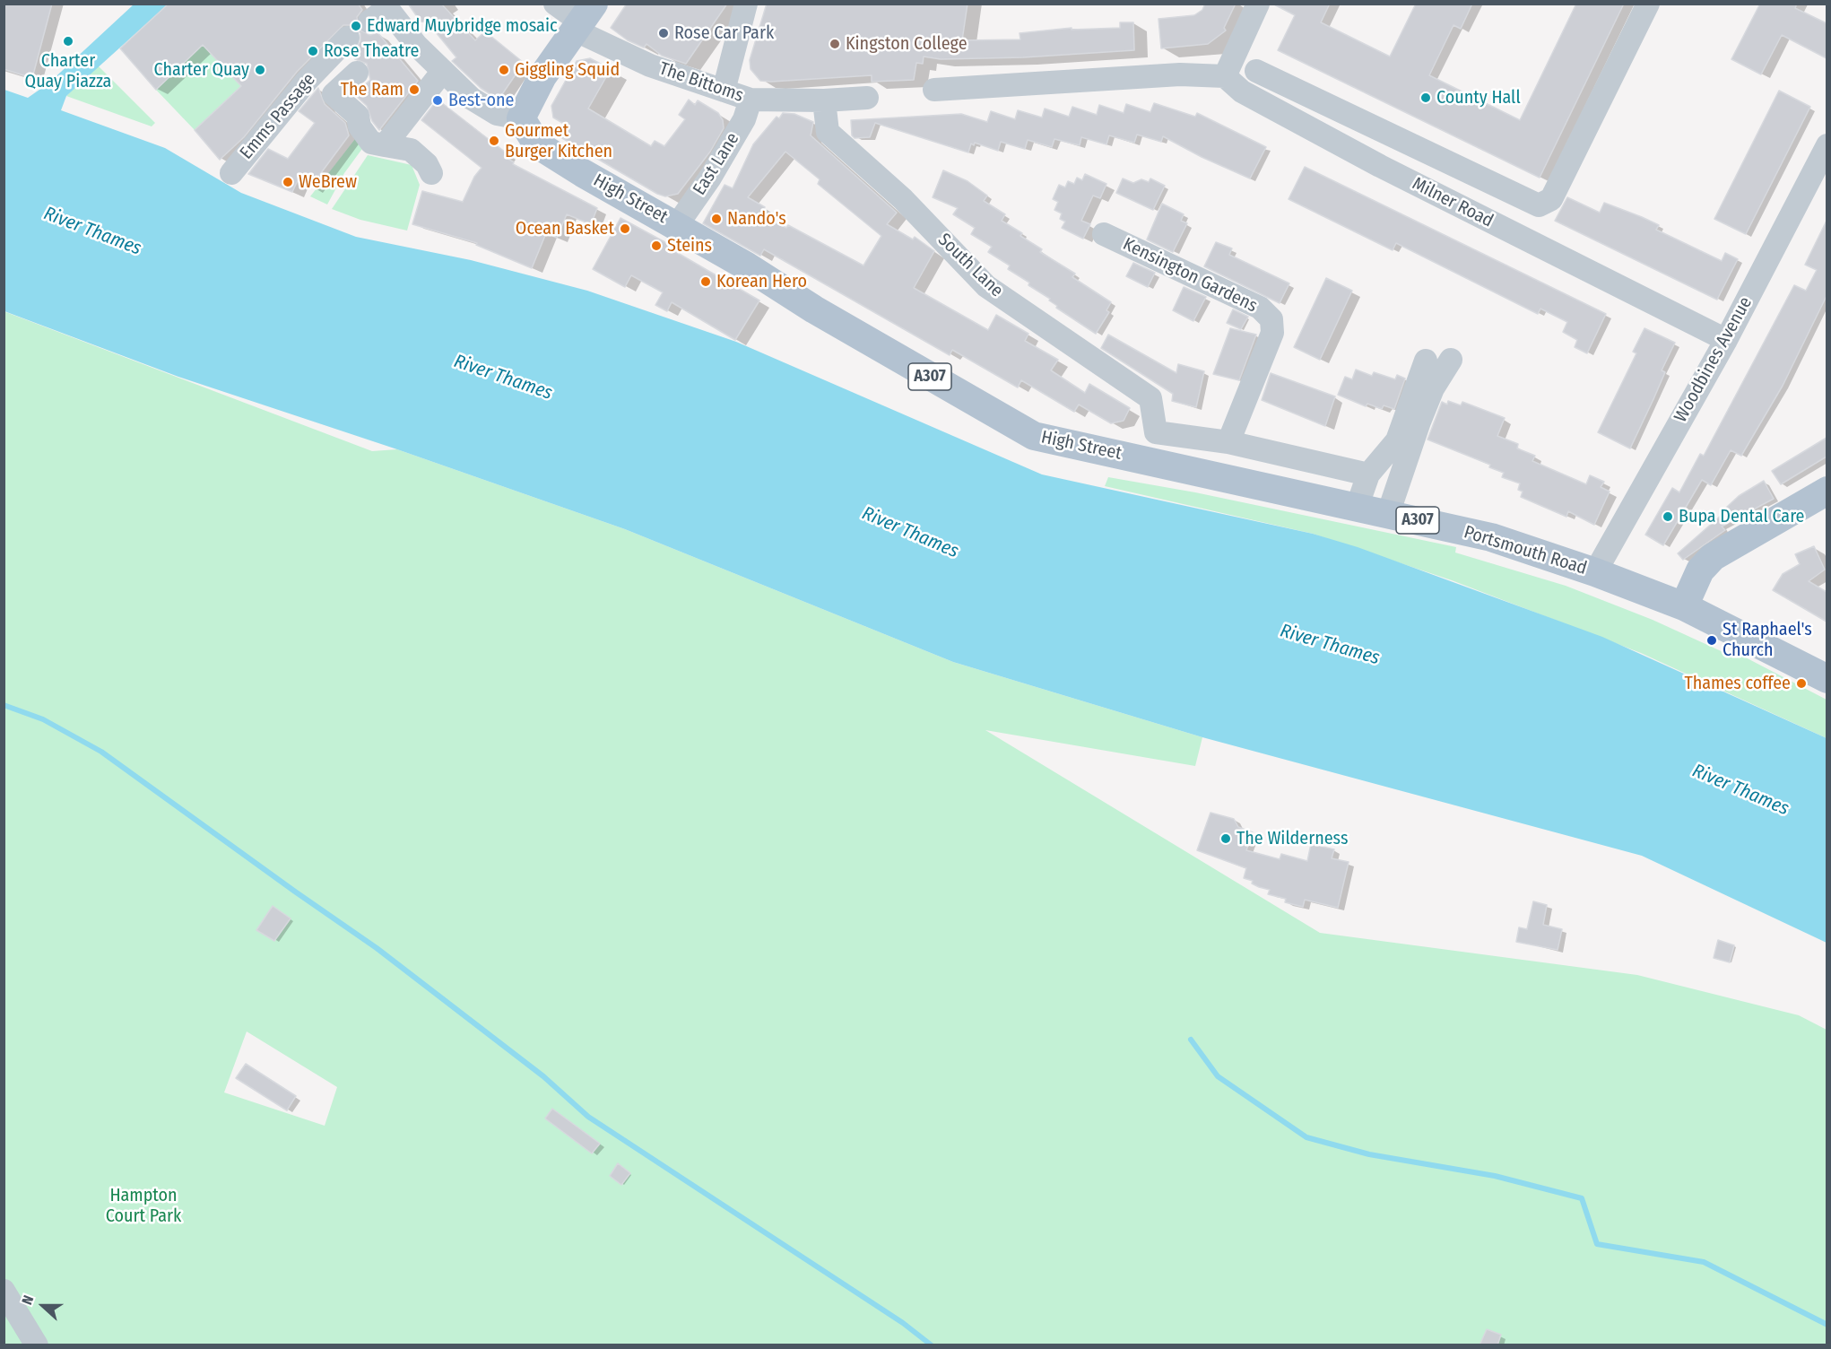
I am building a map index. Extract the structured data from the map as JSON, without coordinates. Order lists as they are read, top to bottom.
{
  "streets": {
    "main road": ["High Street", "A307", "Portsmouth Road"],
    "street": [
      "The Bittoms",
      "Emms Passage",
      "East Lane",
      "Milner Road",
      "South Lane",
      "Kensington Gardens",
      "Woodbines Avenue"
    ]
  },
  "crossings": [
    ["The Bittoms", "East Lane"],
    ["The Bittoms", "South Lane"],
    ["East Lane", "High Street"],
    ["High Street", "Portsmouth Road"],
    ["Milner Road", "Woodbines Avenue"],
    ["Woodbines Avenue", "Portsmouth Road"]
  ],
  "water": ["River Thames"],
  "parks": ["Hampton Court Park"],
  "places": [
    "Edward Muybridge mosaic",
    "Rose Car Park",
    "Charter Quay Piazza",
    "Kingston College",
    "Rose Theatre",
    "Charter Quay",
    "Giggling Squid",
    "The Ram",
    "County Hall",
    "Best-one",
    "Gourmet Burger Kitchen",
    "WeBrew",
    "Nando's",
    "Ocean Basket",
    "Steins",
    "Korean Hero",
    "Bupa Dental Care",
    "St Raphael's Church",
    "Thames coffee",
    "The Wilderness"
  ],
  "north": "left"
}
